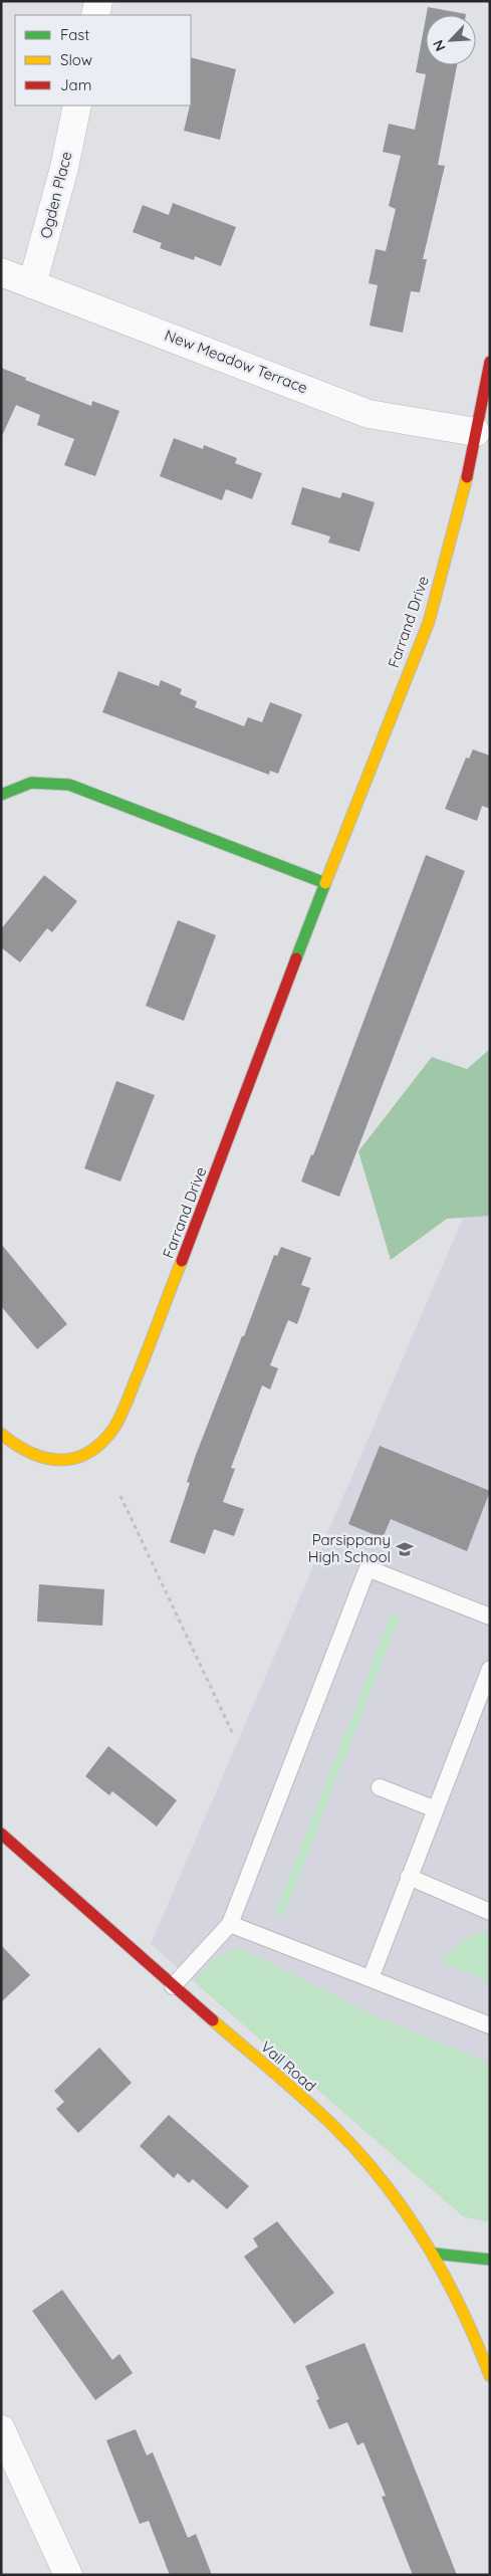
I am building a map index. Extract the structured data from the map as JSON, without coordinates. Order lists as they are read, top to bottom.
{
  "streets": {
    "street": [
      "Ogden Place",
      "New Meadow Terrace",
      "Farrand Drive",
      "Vail Road"
    ]
  },
  "crossings": [
    ["Ogden Place", "New Meadow Terrace"],
    ["New Meadow Terrace", "Farrand Drive"]
  ],
  "places": {
    "school or university": ["Parsippany High School"]
  },
  "legend": ["Fast", "Slow", "Jam"],
  "north": "bottom left"
}
